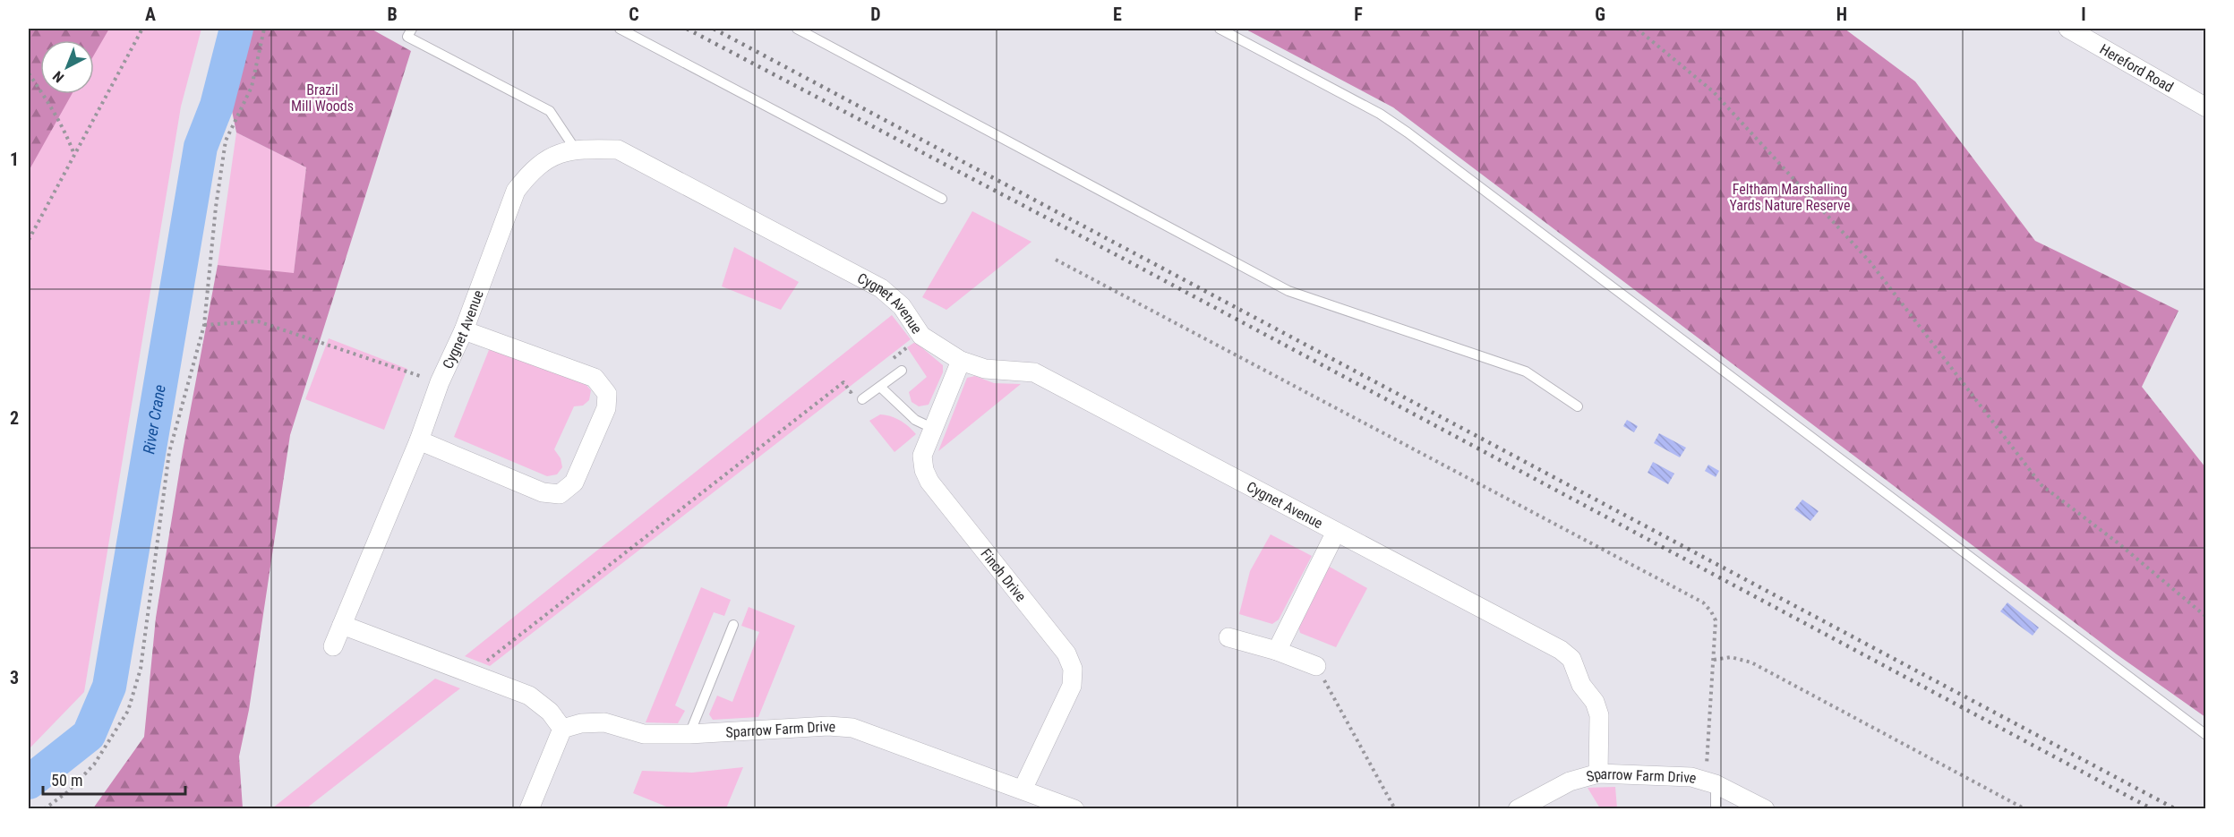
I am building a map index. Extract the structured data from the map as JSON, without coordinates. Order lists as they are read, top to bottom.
{
  "streets": {
    "street": [
      "Hereford Road",
      "Cygnet Avenue",
      "Finch Drive",
      "Sparrow Farm Drive"
    ]
  },
  "crossings": [
    ["Cygnet Avenue", "Finch Drive"],
    ["Cygnet Avenue", "Sparrow Farm Drive"],
    ["Finch Drive", "Sparrow Farm Drive"]
  ],
  "water": ["River Crane"],
  "parks": ["Brazil Mill Woods", "Feltham Marshalling Yards Nature Reserve"],
  "scale_bar": "50 m",
  "north": "bottom left",
  "grid": {
    "columns": [
      "A",
      "B",
      "C",
      "D",
      "E",
      "F",
      "G",
      "H",
      "I"
    ],
    "rows": ["1", "2", "3"]
  }
}
